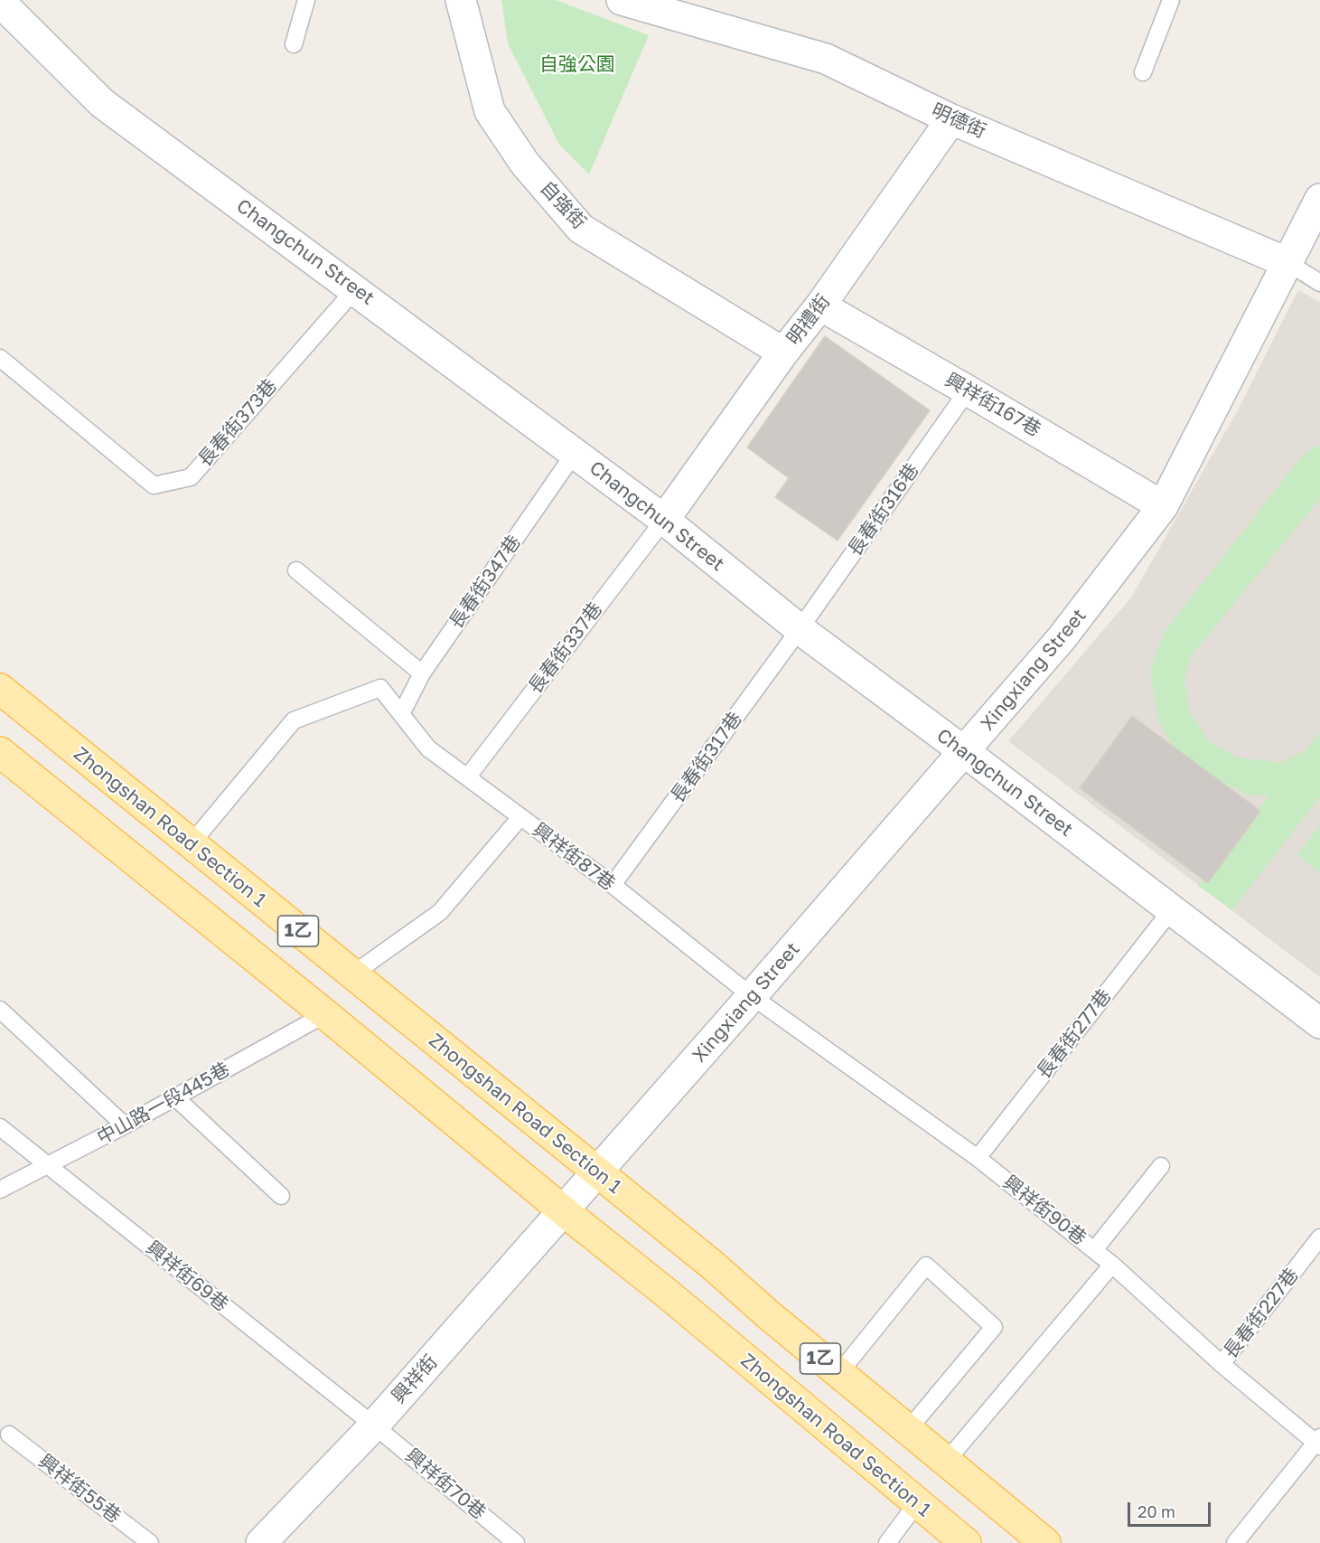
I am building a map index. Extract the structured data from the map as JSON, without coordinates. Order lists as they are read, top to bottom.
{
  "streets": {
    "main road": ["Zhongshan Road Section 1", "1乙"],
    "street": [
      "明德街",
      "自強街",
      "Changchun Street",
      "明禮街",
      "興祥街167巷",
      "Xingxiang Street",
      "興祥街"
    ],
    "lane": [
      "長春街373巷",
      "長春街316巷",
      "長春街347巷",
      "長春街337巷",
      "長春街317巷",
      "興祥街87巷",
      "長春街277巷",
      "中山路一段445巷",
      "興祥街90巷",
      "興祥街69巷",
      "長春街227巷",
      "興祥街70巷",
      "興祥街55巷"
    ]
  },
  "crossings": [
    ["明德街", "明禮街"],
    ["明德街", "Xingxiang Street"],
    ["自強街", "明禮街"],
    ["Changchun Street", "明禮街"],
    ["Changchun Street", "長春街373巷"],
    ["Changchun Street", "長春街316巷"],
    ["Changchun Street", "長春街347巷"],
    ["Changchun Street", "長春街337巷"],
    ["Changchun Street", "Xingxiang Street"],
    ["Changchun Street", "長春街317巷"],
    ["Changchun Street", "長春街277巷"],
    ["明禮街", "興祥街167巷"],
    ["明禮街", "長春街337巷"],
    ["興祥街167巷", "長春街316巷"],
    ["興祥街167巷", "Xingxiang Street"],
    ["長春街316巷", "長春街317巷"],
    ["長春街347巷", "興祥街87巷"],
    ["長春街337巷", "興祥街87巷"],
    ["Xingxiang Street", "Zhongshan Road Section 1"],
    ["Xingxiang Street", "興祥街87巷"],
    ["Xingxiang Street", "興祥街90巷"],
    ["Xingxiang Street", "興祥街"],
    ["長春街317巷", "興祥街87巷"],
    ["Zhongshan Road Section 1", "興祥街87巷"],
    ["Zhongshan Road Section 1", "中山路一段445巷"],
    ["Zhongshan Road Section 1", "興祥街"],
    ["興祥街87巷", "興祥街90巷"],
    ["長春街277巷", "興祥街90巷"],
    ["中山路一段445巷", "興祥街69巷"],
    ["興祥街90巷", "長春街227巷"],
    ["興祥街69巷", "興祥街"],
    ["興祥街69巷", "興祥街70巷"],
    ["興祥街", "興祥街70巷"]
  ],
  "parks": ["自強公園"],
  "scale_bar": "20 m"
}
